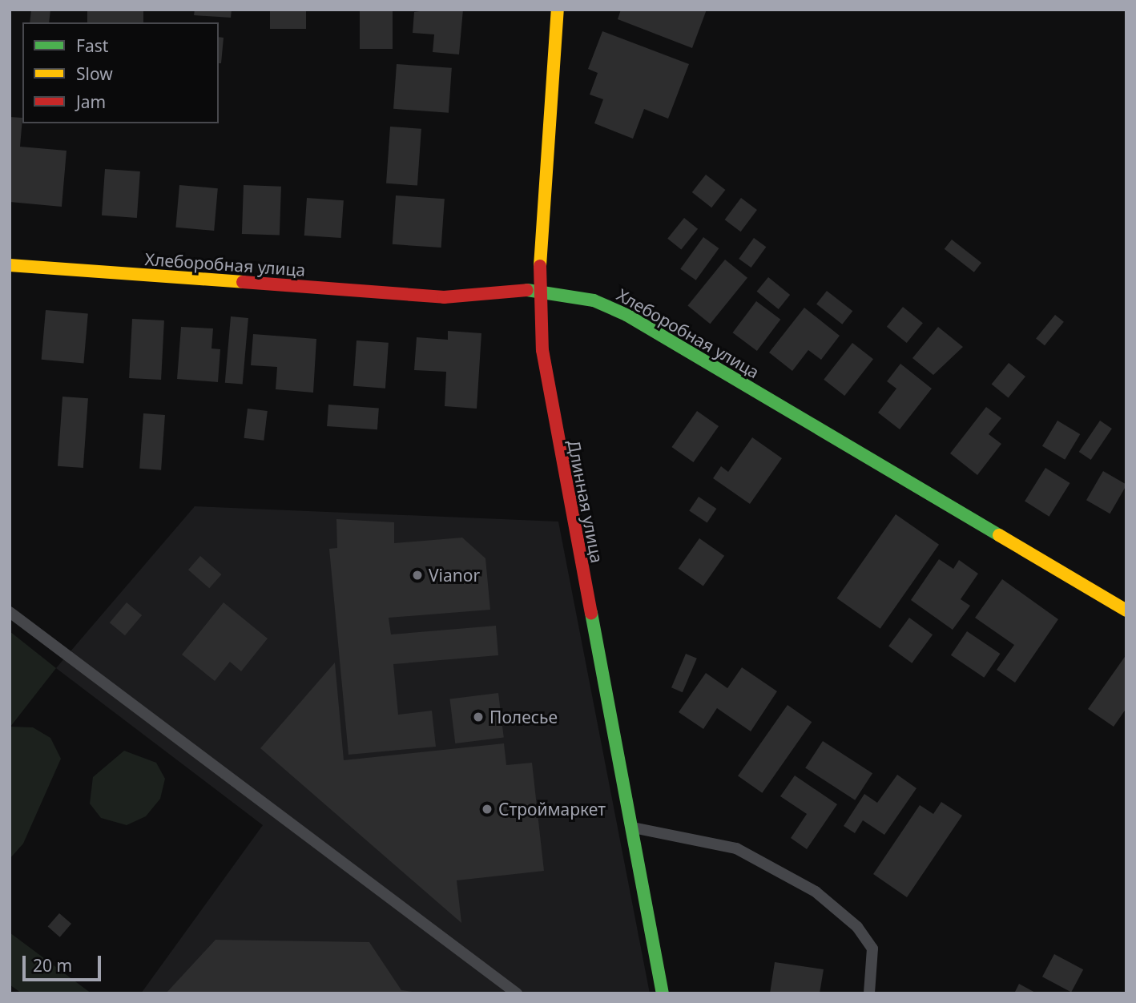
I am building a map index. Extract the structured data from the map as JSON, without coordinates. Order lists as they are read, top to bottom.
{
  "streets": {
    "street": ["Хлеборобная улица", "Длинная улица"]
  },
  "crossings": [
    ["Хлеборобная улица", "Длинная улица"]
  ],
  "places": ["Vianor", "Полесье", "Строймаркет"],
  "legend": ["Fast", "Slow", "Jam"],
  "scale_bar": "20 m"
}
